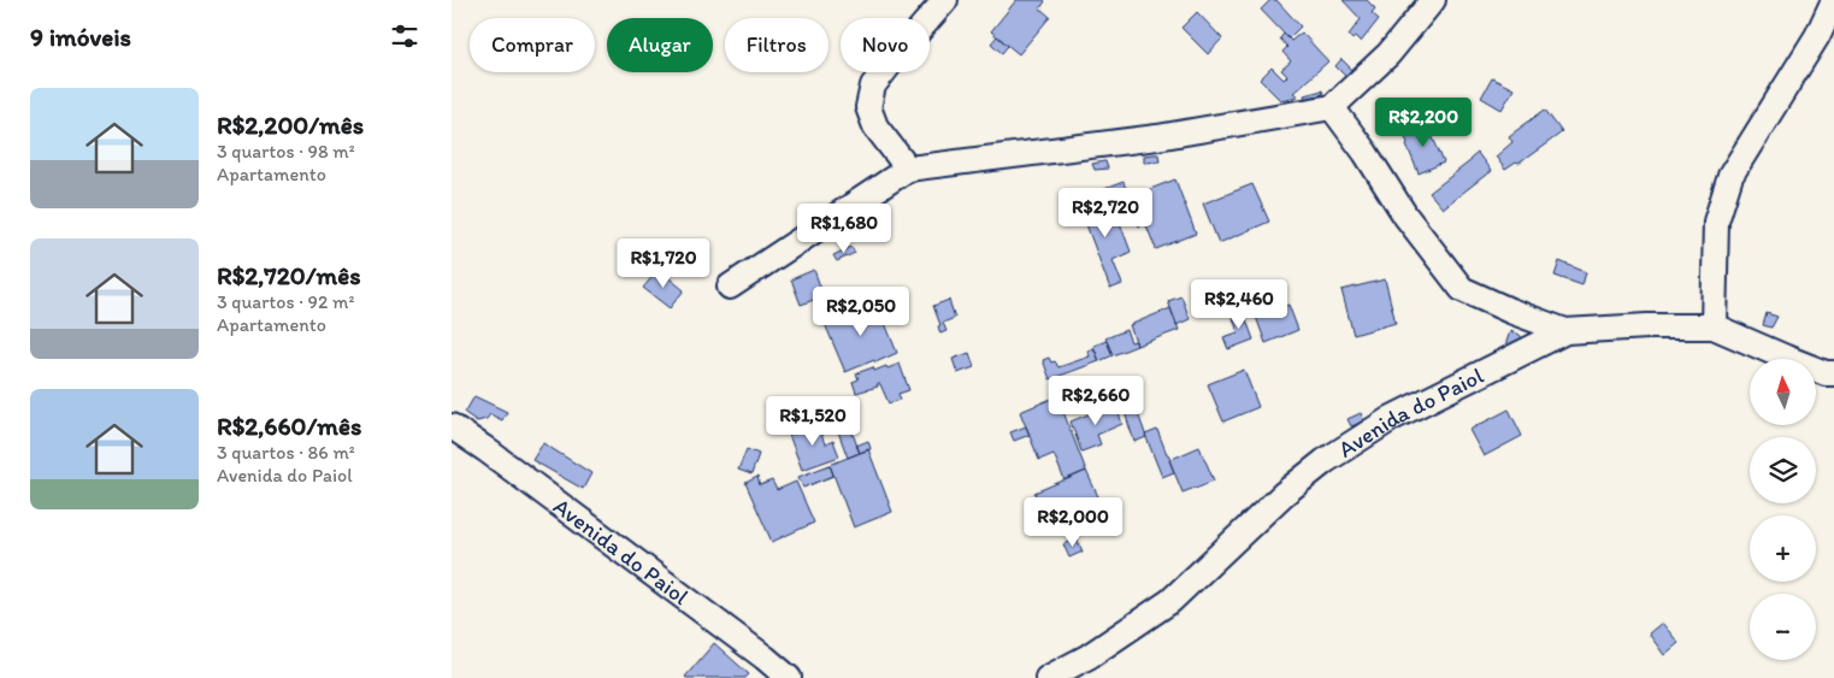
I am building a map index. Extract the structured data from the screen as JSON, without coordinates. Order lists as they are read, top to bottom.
{
  "streets": {
    "street": ["Avenida do Paiol"]
  },
  "north": "top",
  "page": {
    "heading": "9 imóveis",
    "chip": [
      "Comprar",
      "Alugar",
      "Filtros",
      "Novo"
    ],
    "list": [
      {
        "name": "R$2,200/mês",
        "note": "3 quartos · 98 m² · Apartamento"
      },
      {
        "name": "R$2,720/mês",
        "note": "3 quartos · 92 m² · Apartamento"
      },
      {
        "name": "R$2,660/mês",
        "note": "3 quartos · 86 m² · Avenida do Paiol"
      }
    ],
    "price": [
      "R$2,200",
      "R$2,720",
      "R$1,680",
      "R$1,720",
      "R$2,460",
      "R$2,050",
      "R$2,660",
      "R$1,520",
      "R$2,000"
    ],
    "map_buttons": ["+", "−"]
  }
}
